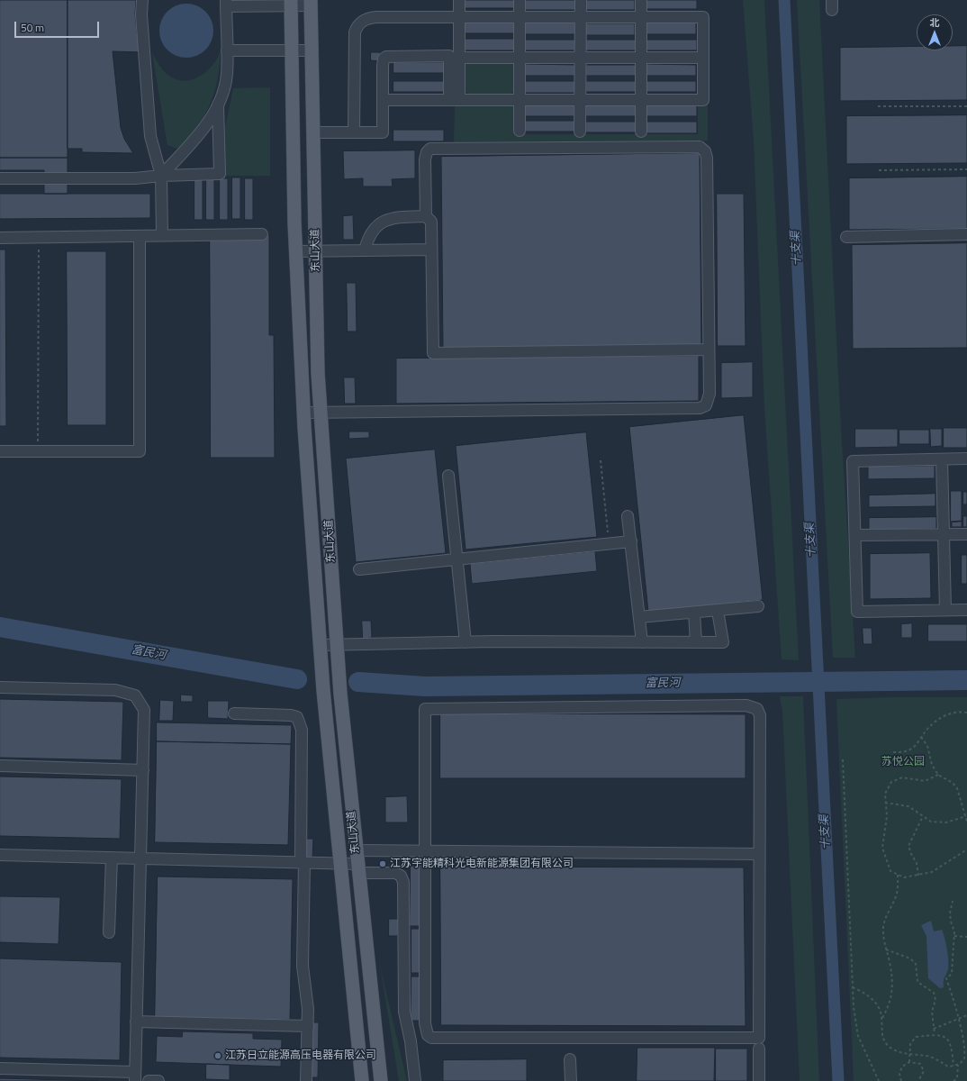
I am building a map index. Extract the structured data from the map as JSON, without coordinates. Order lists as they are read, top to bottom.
{
  "streets": {
    "main road": ["东山大道"]
  },
  "water": ["十支渠", "富民河"],
  "parks": ["苏悦公园"],
  "places": ["江苏宇能精科光电新能源集团有限公司", "江苏日立能源高压电器有限公司"],
  "scale_bar": "50 m",
  "north": "top"
}
